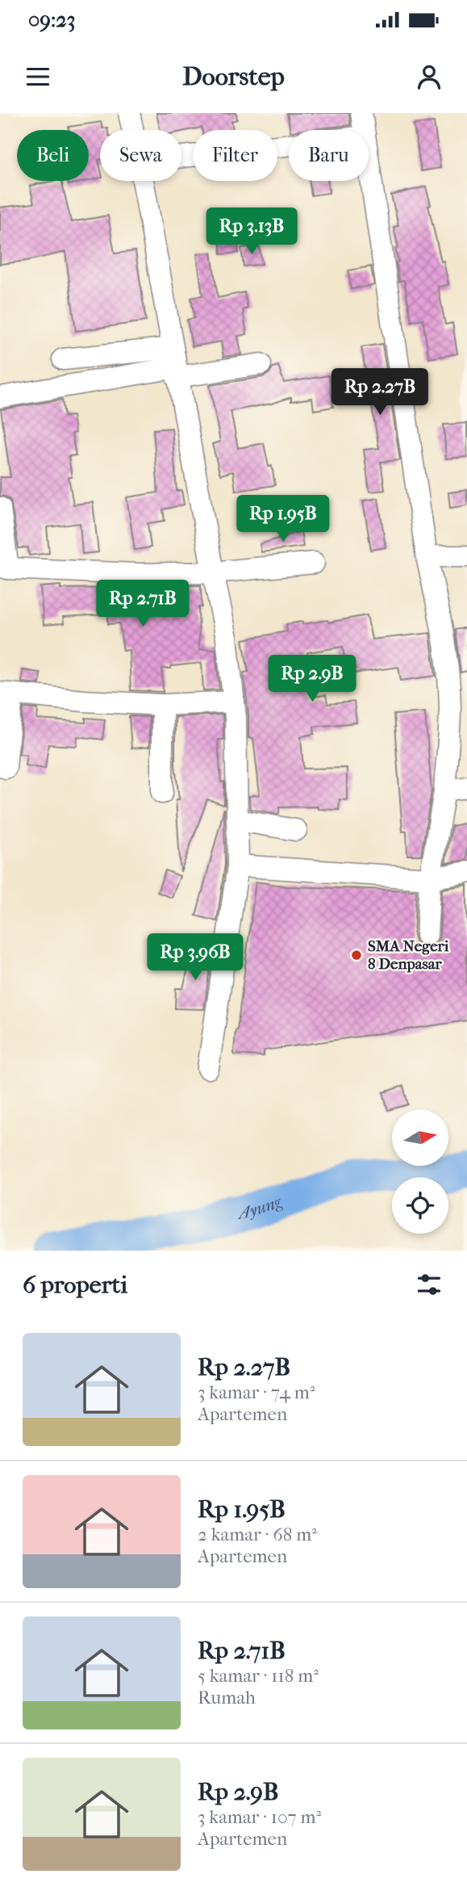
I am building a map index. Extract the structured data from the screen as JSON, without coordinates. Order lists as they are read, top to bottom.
{
  "water": ["Ayung"],
  "places": ["SMA Negeri 8 Denpasar"],
  "north": "right",
  "page": {
    "status": "09:23",
    "header": "Doorstep",
    "chip": [
      "Beli",
      "Sewa",
      "Filter",
      "Baru"
    ],
    "price": [
      "Rp 3.13B",
      "Rp 2.27B",
      "Rp 1.95B",
      "Rp 2.71B",
      "Rp 2.9B",
      "Rp 3.96B"
    ],
    "heading": "6 properti",
    "list": [
      {
        "name": "Rp 2.27B",
        "note": "3 kamar · 74 m² · Apartemen"
      },
      {
        "name": "Rp 1.95B",
        "note": "2 kamar · 68 m² · Apartemen"
      },
      {
        "name": "Rp 2.71B",
        "note": "5 kamar · 118 m² · Rumah"
      },
      {
        "name": "Rp 2.9B",
        "note": "3 kamar · 107 m² · Apartemen"
      }
    ]
  }
}
